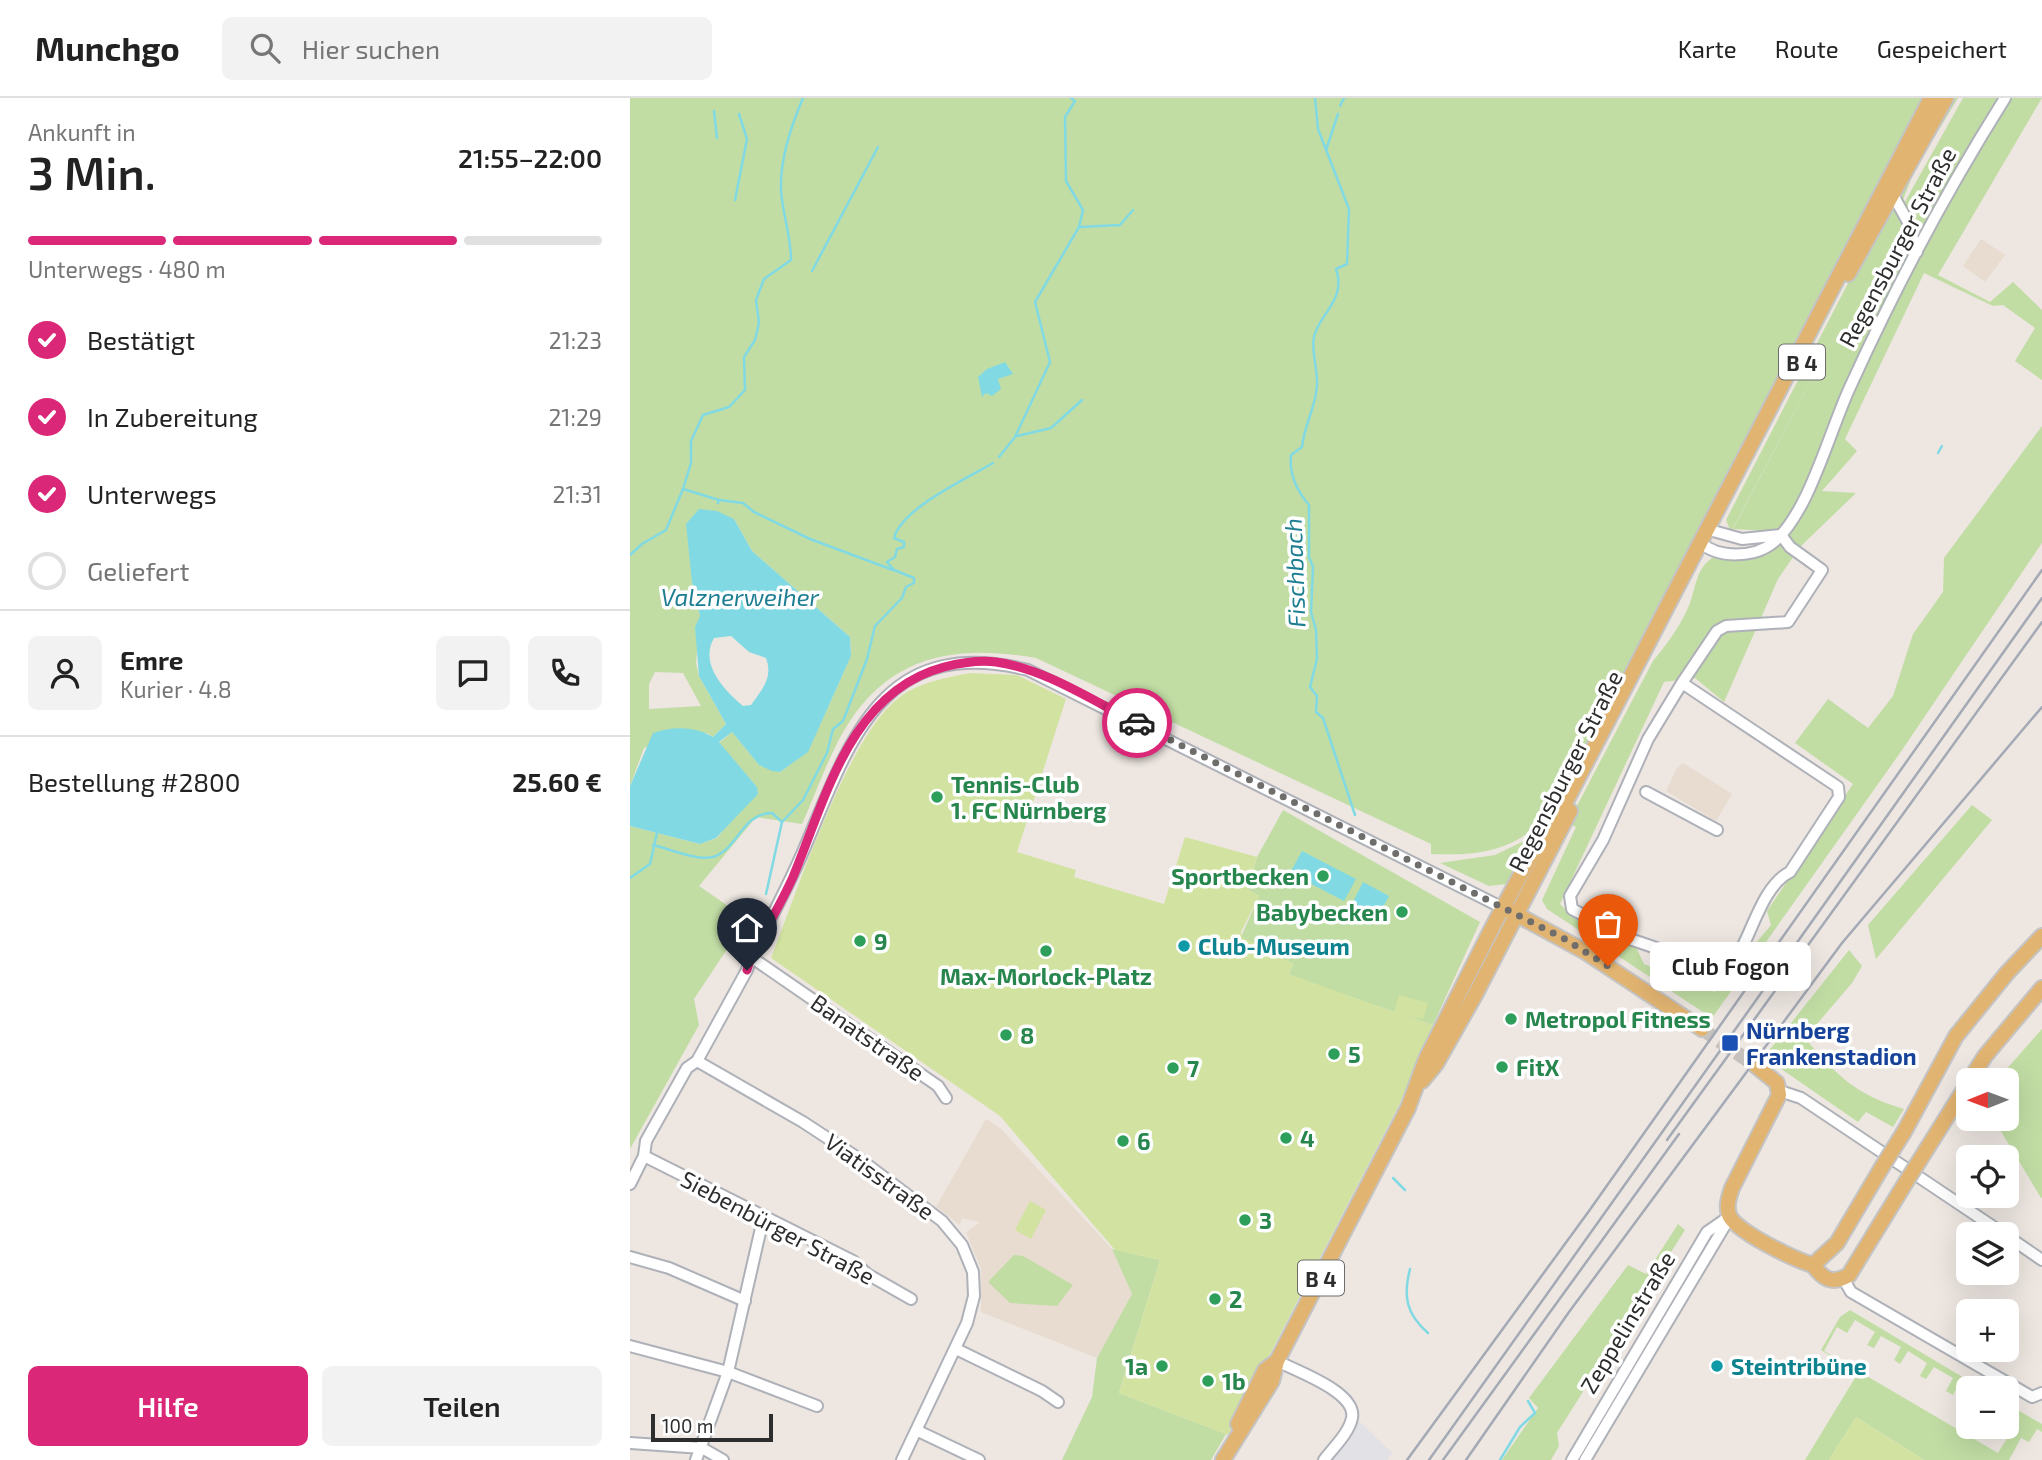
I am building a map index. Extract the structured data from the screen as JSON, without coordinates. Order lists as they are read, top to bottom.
{
  "streets": {
    "main road": ["Regensburger Straße", "B 4", "Zeppelinstraße"],
    "street": ["Banatstraße", "Viatisstraße", "Siebenbürger Straße"]
  },
  "water": ["Fischbach", "Valznerweiher"],
  "places": {
    "other": [
      "Tennis-Club 1. FC Nürnberg",
      "Sportbecken",
      "Babybecken",
      "9",
      "Club-Museum",
      "Max-Morlock-Platz",
      "Club Fogon",
      "Metropol Fitness",
      "8",
      "5",
      "FitX",
      "7",
      "4",
      "6",
      "3",
      "2",
      "1a",
      "Steintribüne",
      "1b"
    ],
    "transit": ["Nürnberg Frankenstadion"]
  },
  "scale_bar": "100 m",
  "north": "left",
  "page": {
    "header": "Munchgo",
    "search": "Hier suchen",
    "nav": ["Karte", "Route", "Gespeichert"],
    "heading": ["3 Min.", "Ankunft in", "21:55–22:00"],
    "panel": [
      "Emre",
      "Kurier · 4.8",
      "Bestellung #2800",
      "25.60 €"
    ],
    "bar": "Unterwegs · 480 m",
    "list": [
      ["Bestätigt", "21:23"],
      ["In Zubereitung", "21:29"],
      ["Unterwegs", "21:31"],
      "Geliefert"
    ],
    "bubble": "Club Fogon",
    "map_buttons": ["+", "−"],
    "buttons": ["Hilfe", "Teilen"],
    "scale": "100 m"
  }
}
